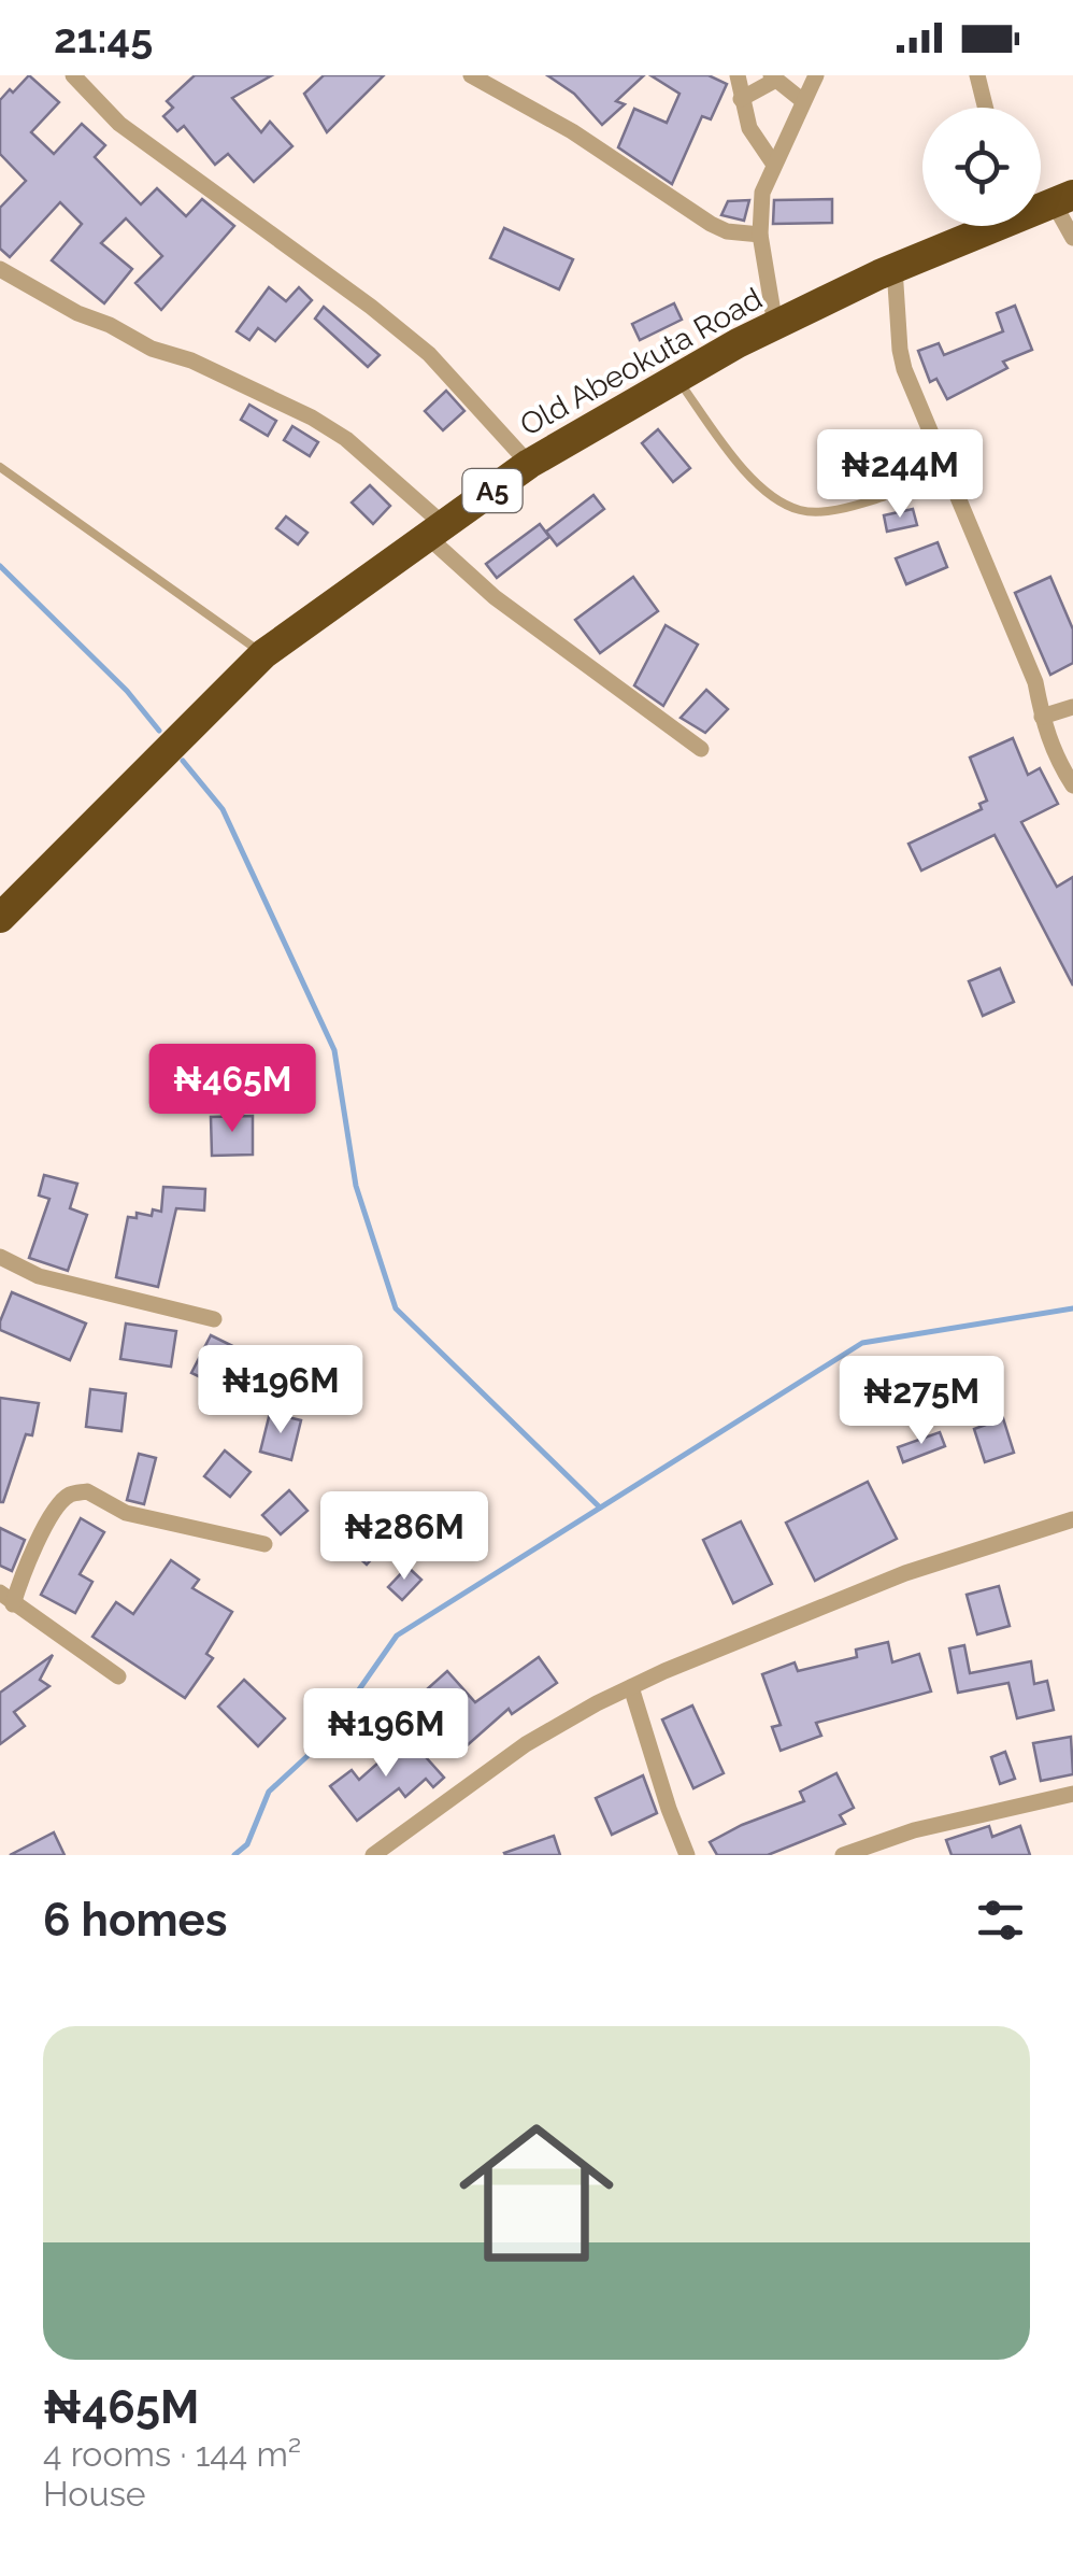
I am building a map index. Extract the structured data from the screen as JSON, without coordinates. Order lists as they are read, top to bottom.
{
  "streets": {
    "highway": ["Old Abeokuta Road", "A5"]
  },
  "page": {
    "status": "21:45",
    "price": [
      "₦244M",
      "₦465M",
      "₦196M",
      "₦275M",
      "₦286M",
      "₦196M"
    ],
    "heading": "6 homes",
    "list": [
      {
        "name": "₦465M",
        "note": "4 rooms · 144 m² · House"
      }
    ]
  }
}
